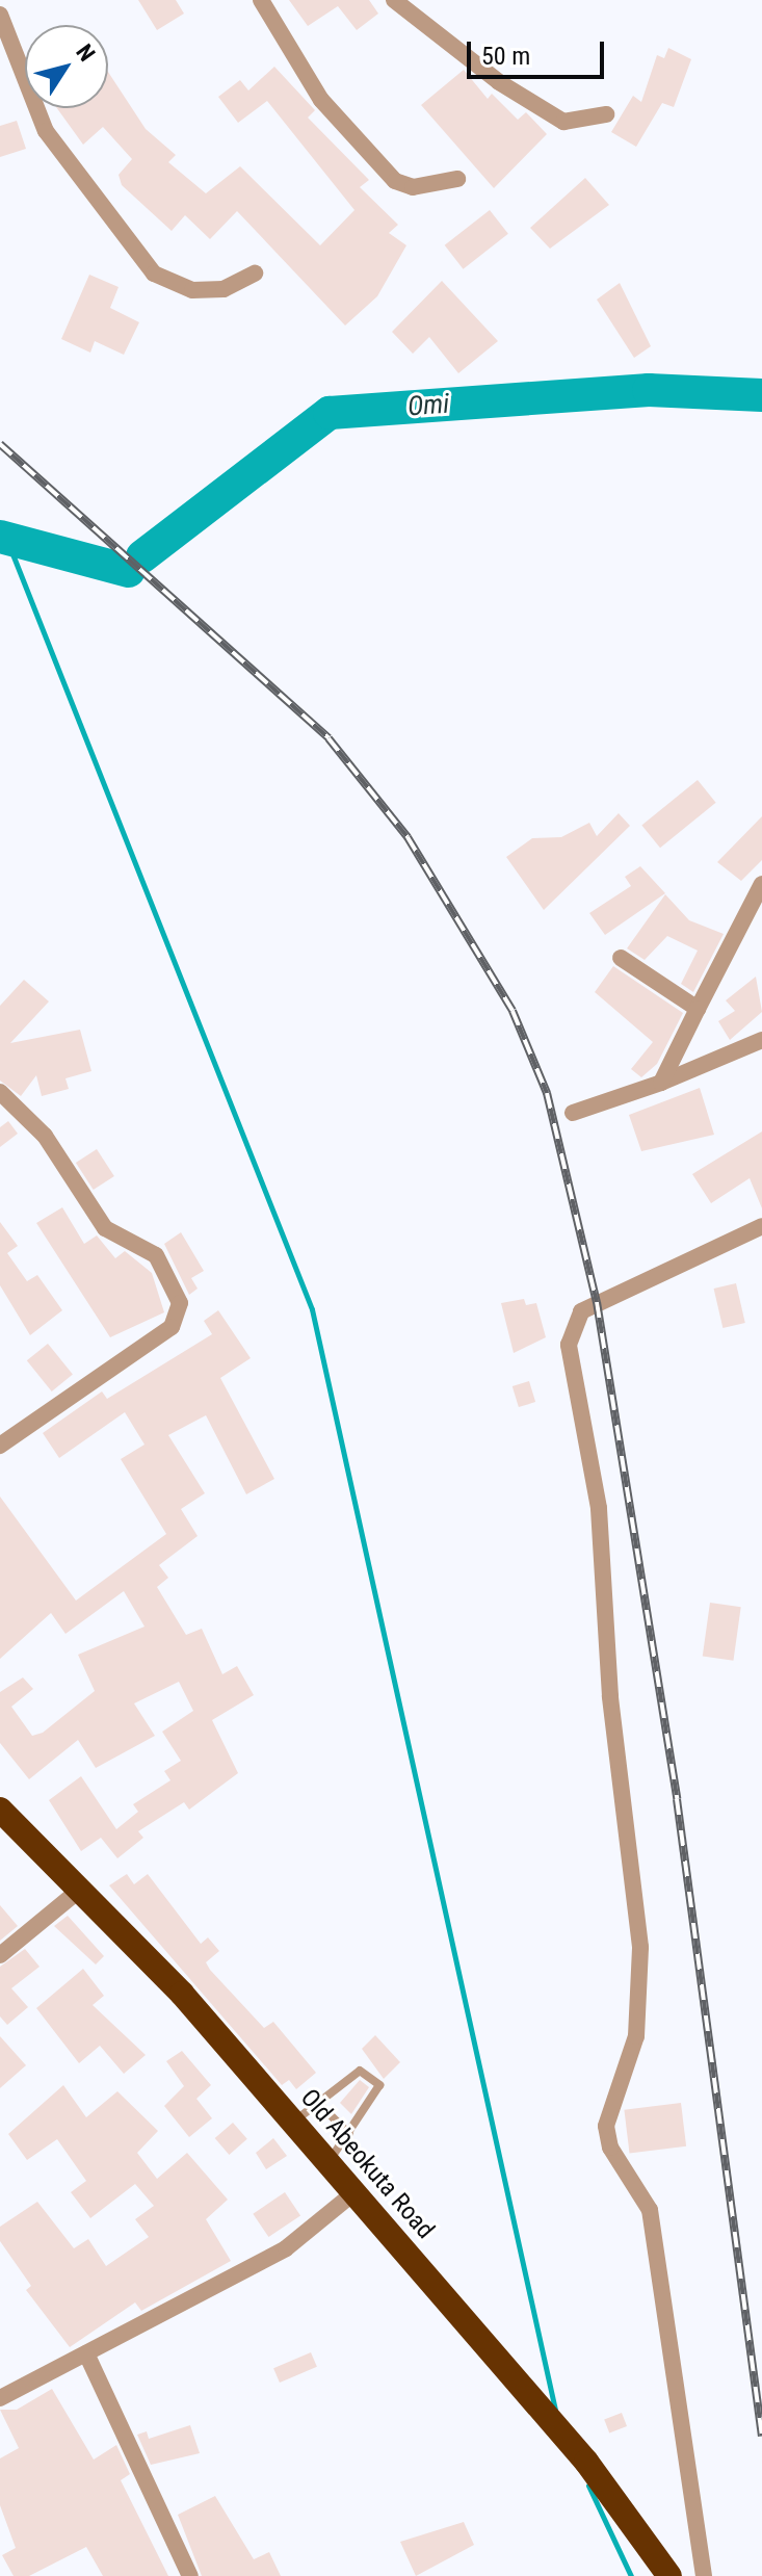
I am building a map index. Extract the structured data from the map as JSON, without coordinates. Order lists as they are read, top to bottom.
{
  "streets": {
    "highway": ["Old Abeokuta Road"]
  },
  "water": ["Omi"],
  "scale_bar": "50 m",
  "north": "top right"
}
